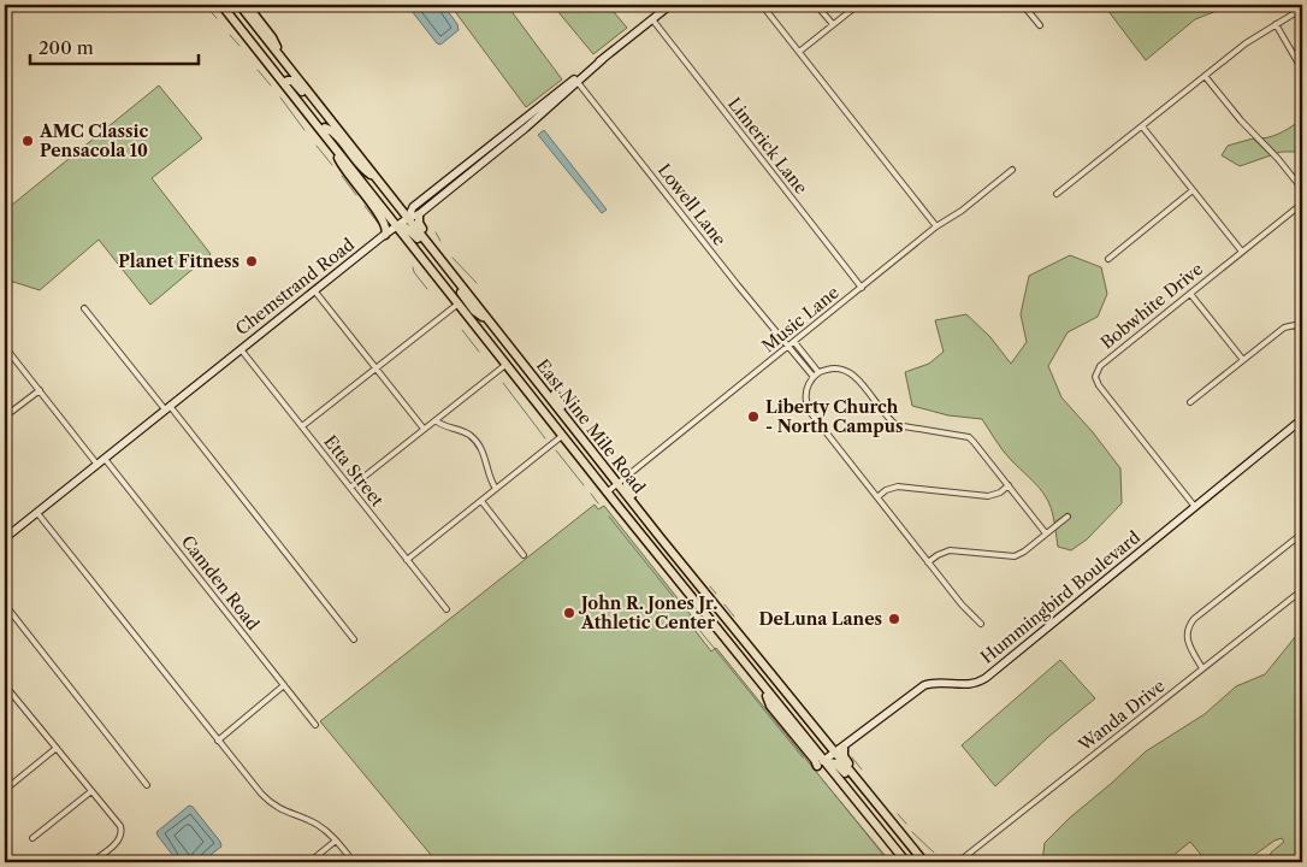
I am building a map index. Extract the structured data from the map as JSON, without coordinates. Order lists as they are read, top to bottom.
{
  "streets": {
    "main road": ["East Nine Mile Road"],
    "street": [
      "Limerick Lane",
      "Lowell Lane",
      "Chemstrand Road",
      "Bobwhite Drive",
      "Music Lane",
      "Etta Street",
      "Camden Road",
      "Hummingbird Boulevard",
      "Wanda Drive"
    ]
  },
  "crossings": [
    ["Limerick Lane", "Chemstrand Road"],
    ["Limerick Lane", "Music Lane"],
    ["Lowell Lane", "Chemstrand Road"],
    ["Lowell Lane", "Music Lane"],
    ["Chemstrand Road", "East Nine Mile Road"],
    ["Chemstrand Road", "Etta Street"],
    ["Chemstrand Road", "Camden Road"],
    ["Bobwhite Drive", "Hummingbird Boulevard"],
    ["Music Lane", "East Nine Mile Road"],
    ["East Nine Mile Road", "Hummingbird Boulevard"]
  ],
  "places": [
    "AMC Classic Pensacola 10",
    "Planet Fitness",
    "Liberty Church - North Campus",
    "John R. Jones Jr. Athletic Center",
    "DeLuna Lanes"
  ],
  "scale_bar": "200 m"
}
